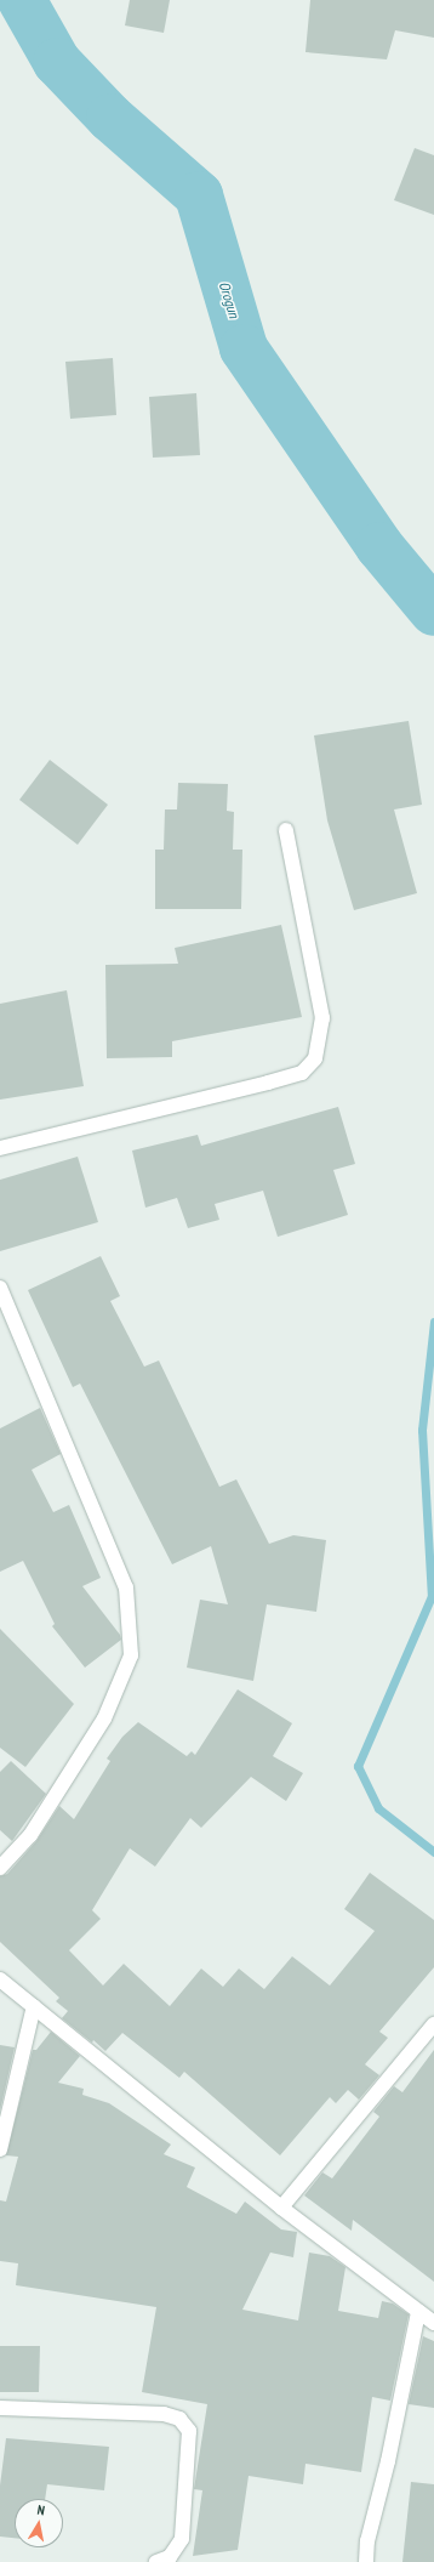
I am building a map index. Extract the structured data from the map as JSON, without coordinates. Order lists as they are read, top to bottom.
{
  "water": ["Orogun"],
  "north": "top"
}
